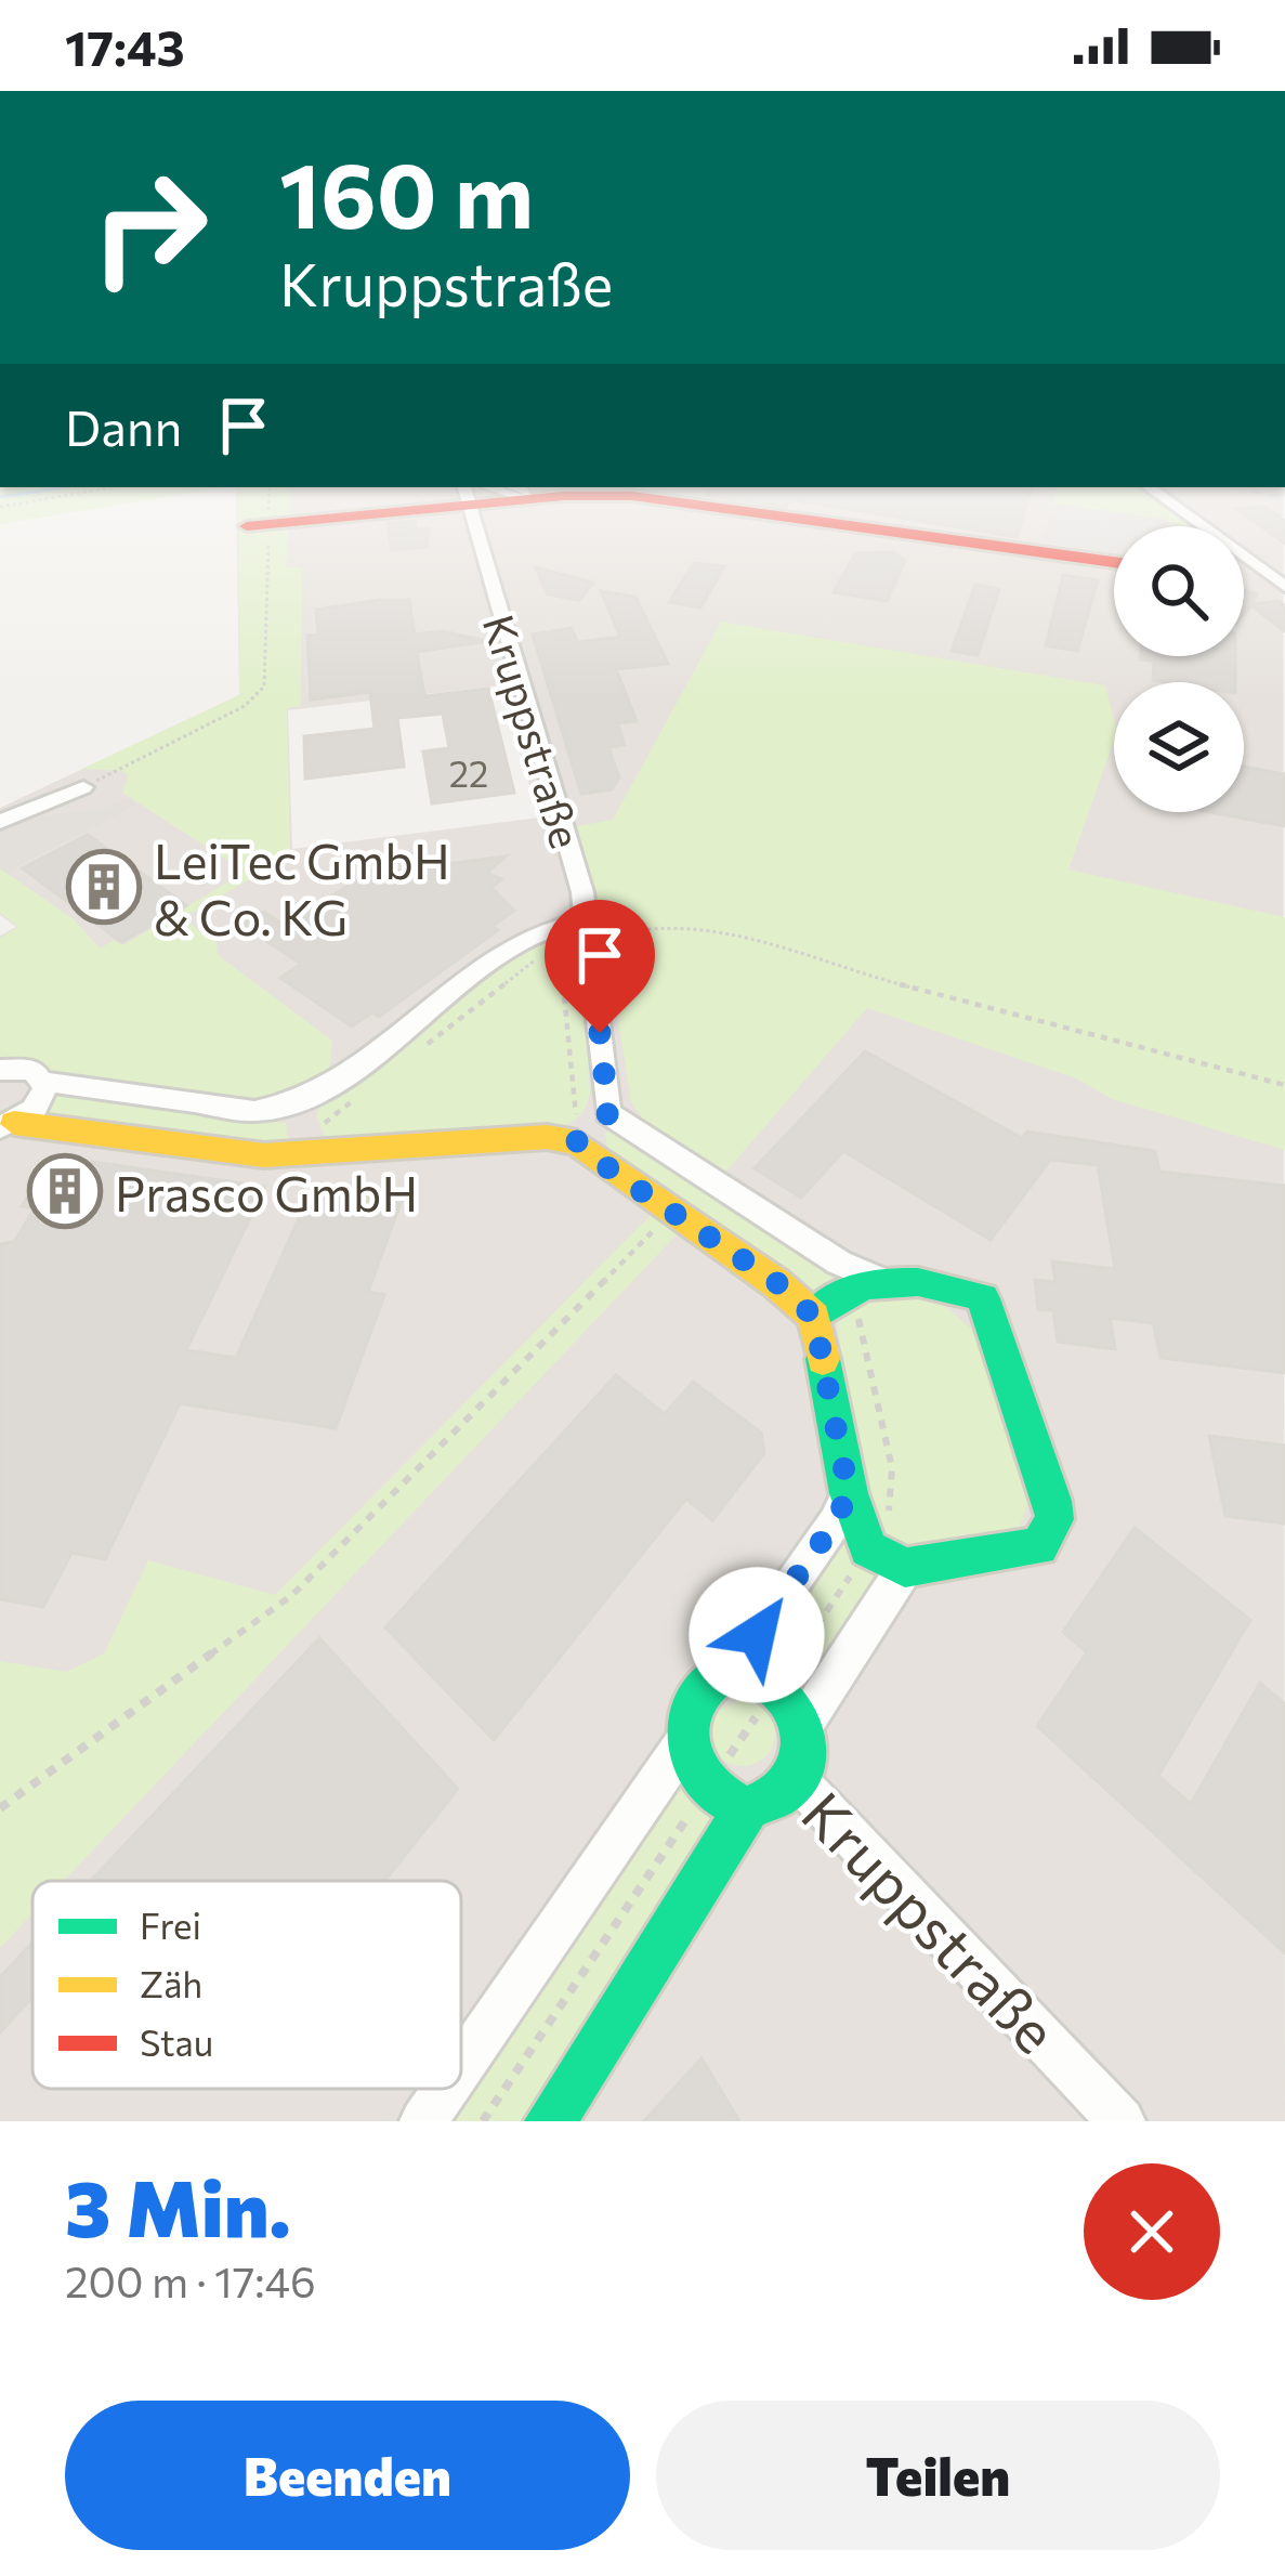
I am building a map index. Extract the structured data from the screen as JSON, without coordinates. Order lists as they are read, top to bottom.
{
  "streets": {
    "street": ["Kruppstraße"]
  },
  "places": {
    "building": ["LeiTec GmbH & Co. KG", "Prasco GmbH"]
  },
  "house_numbers": ["22"],
  "legend": ["Frei", "Zäh", "Stau"],
  "page": {
    "status": "17:43",
    "turn": ["160 m", "Kruppstraße"],
    "then": "Dann",
    "heading": ["3 Min.", "200 m · 17:46"],
    "buttons": ["Beenden", "Teilen"]
  }
}
